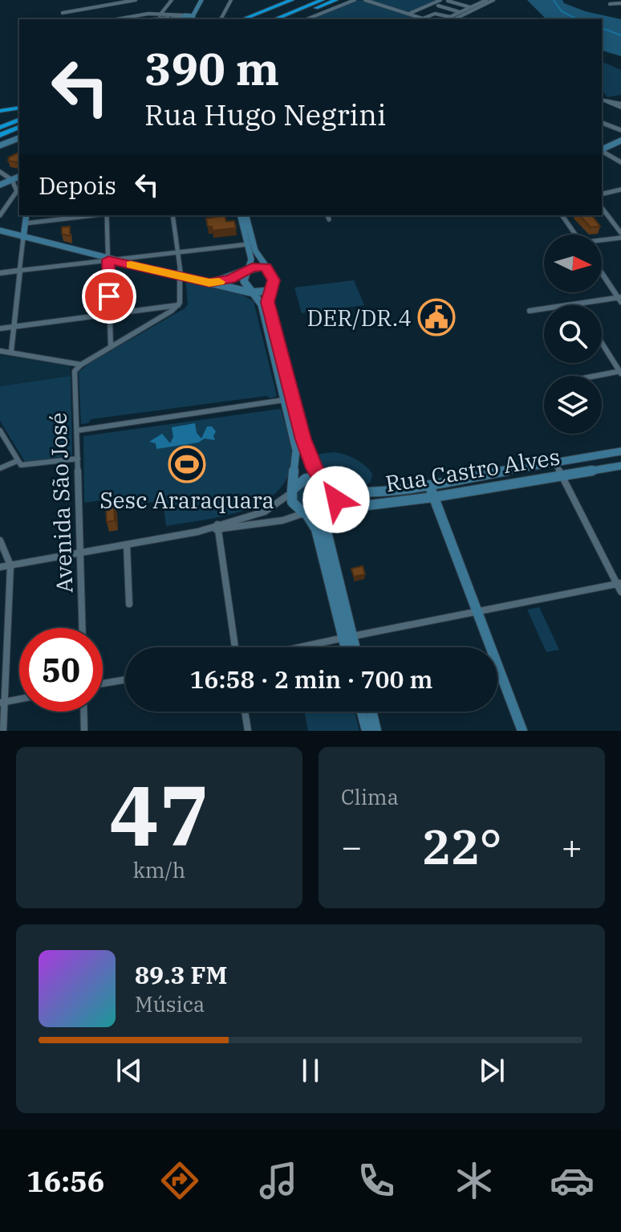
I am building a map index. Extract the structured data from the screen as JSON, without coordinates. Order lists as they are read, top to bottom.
{
  "streets": {
    "main road": ["Rua Castro Alves"],
    "street": ["Avenida São José"]
  },
  "places": {
    "public building": ["DER/DR.4"],
    "sports": ["Sesc Araraquara"]
  },
  "north": "right",
  "page": {
    "turn": ["390 m", "Rua Hugo Negrini"],
    "then": "Depois",
    "limit": "50",
    "trip": "16:58 · 2 min · 700 m",
    "tile": [
      ["47", "km/h"],
      "Clima"
    ],
    "heat": ["−", "22°", "+"],
    "song": ["89.3 FM", "Música"],
    "tabs": "16:56"
  }
}
